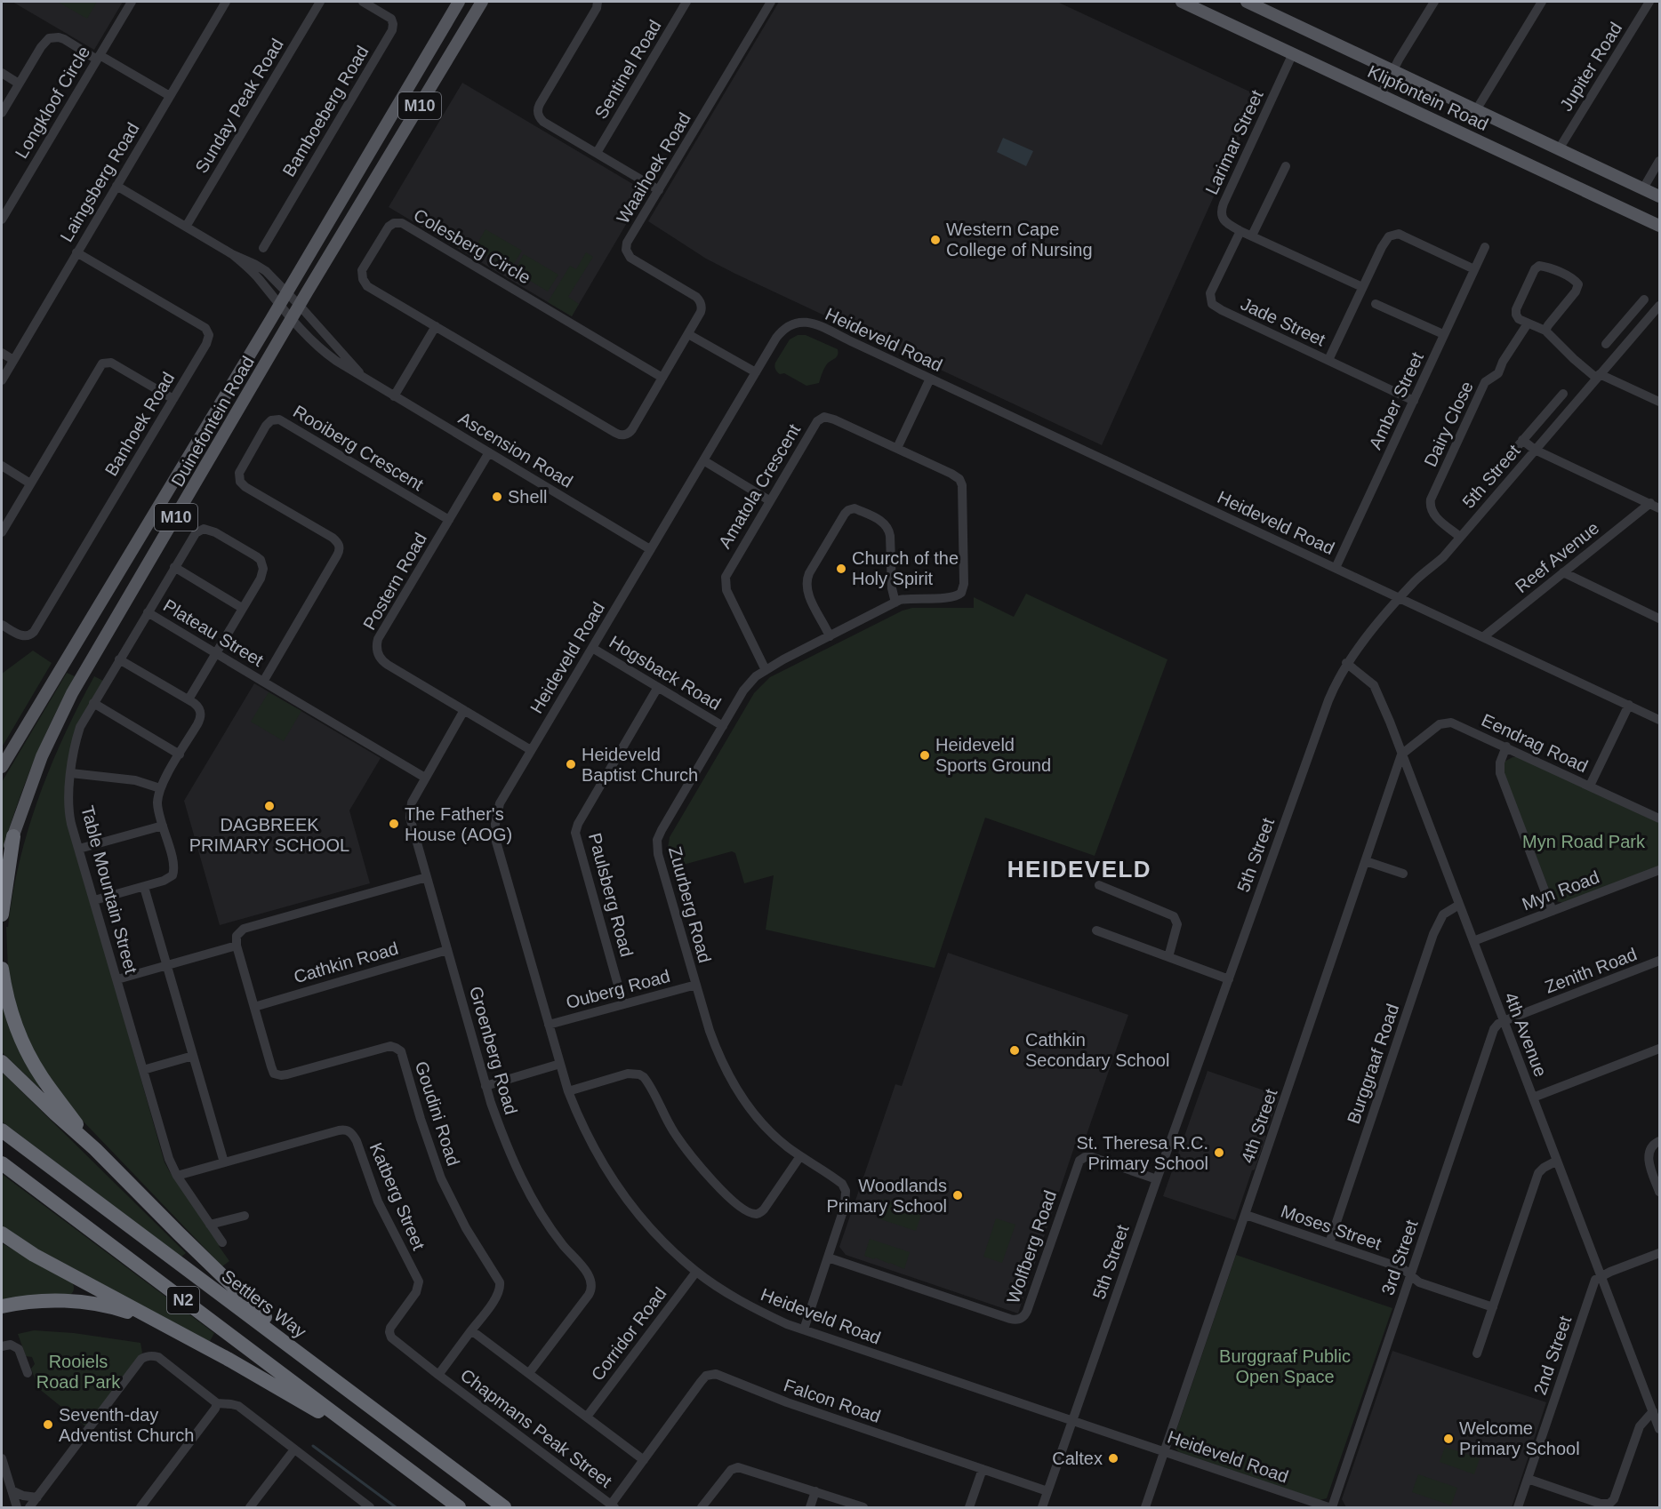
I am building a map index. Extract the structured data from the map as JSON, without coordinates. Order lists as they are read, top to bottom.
{
  "streets": {
    "highway": ["N2", "Settlers Way"],
    "main road": ["Klipfontein Road", "M10", "Duinefontein Road"],
    "street": [
      "Jupiter Road",
      "Sentinel Road",
      "Longkloof Circle",
      "Sunday Peak Road",
      "Bamboeberg Road",
      "Larimar Street",
      "Waaihoek Road",
      "Laingsberg Road",
      "Colesberg Circle",
      "Jade Street",
      "Heideveld Road",
      "Amber Street",
      "Banhoek Road",
      "Dairy Close",
      "Rooiberg Crescent",
      "Ascension Road",
      "5th Street",
      "Amatola Crescent",
      "Reef Avenue",
      "Postern Road",
      "Plateau Street",
      "Hogsback Road",
      "Eendrag Road",
      "Table Mountain Street",
      "Myn Road",
      "Paulsberg Road",
      "Zuurberg Road",
      "Cathkin Road",
      "Zenith Road",
      "Ouberg Road",
      "4th Avenue",
      "Groenberg Road",
      "Burggraaf Road",
      "Goudini Road",
      "4th Street",
      "Katberg Street",
      "Moses Street",
      "Wolfberg Road",
      "3rd Street",
      "Corridor Road",
      "2nd Street",
      "Falcon Road",
      "Chapmans Peak Street"
    ]
  },
  "crossings": [
    ["Jupiter Road", "Klipfontein Road"],
    ["Klipfontein Road", "Larimar Street"],
    ["Larimar Street", "Jade Street"],
    ["Waaihoek Road", "Colesberg Circle"],
    ["Laingsberg Road", "Banhoek Road"],
    ["Jade Street", "Amber Street"],
    ["Heideveld Road", "Amber Street"],
    ["Heideveld Road", "Ascension Road"],
    ["Heideveld Road", "5th Street"],
    ["Heideveld Road", "Reef Avenue"],
    ["Heideveld Road", "Postern Road"],
    ["Heideveld Road", "Hogsback Road"],
    ["Heideveld Road", "Zuurberg Road"],
    ["Heideveld Road", "Ouberg Road"],
    ["Heideveld Road", "4th Street"],
    ["Heideveld Road", "Corridor Road"],
    ["Duinefontein Road", "Ascension Road"],
    ["Dairy Close", "5th Street"],
    ["Rooiberg Crescent", "Postern Road"],
    ["Rooiberg Crescent", "Plateau Street"],
    ["Ascension Road", "Postern Road"],
    ["5th Street", "4th Avenue"],
    ["5th Street", "Wolfberg Road"],
    ["5th Street", "Falcon Road"],
    ["Amatola Crescent", "Zuurberg Road"],
    ["Postern Road", "Groenberg Road"],
    ["Plateau Street", "Table Mountain Street"],
    ["Hogsback Road", "Paulsberg Road"],
    ["Hogsback Road", "Zuurberg Road"],
    ["Eendrag Road", "4th Avenue"],
    ["Eendrag Road", "4th Street"],
    ["Myn Road", "4th Avenue"],
    ["Paulsberg Road", "Ouberg Road"],
    ["Zuurberg Road", "Ouberg Road"],
    ["Zuurberg Road", "Wolfberg Road"],
    ["Cathkin Road", "Groenberg Road"],
    ["Cathkin Road", "Goudini Road"],
    ["Zenith Road", "4th Avenue"],
    ["Zenith Road", "3rd Street"],
    ["4th Avenue", "Burggraaf Road"],
    ["4th Avenue", "4th Street"],
    ["4th Avenue", "3rd Street"],
    ["4th Avenue", "2nd Street"],
    ["Burggraaf Road", "Moses Street"],
    ["4th Street", "Moses Street"],
    ["Katberg Street", "Chapmans Peak Street"],
    ["Moses Street", "3rd Street"]
  ],
  "districts": ["HEIDEVELD"],
  "parks": ["Myn Road Park", "Burggraaf Public Open Space", "Rooiels Road Park"],
  "places": [
    "Western Cape College of Nursing",
    "Shell",
    "Church of the Holy Spirit",
    "Heideveld Sports Ground",
    "Heideveld Baptist Church",
    "DAGBREEK PRIMARY SCHOOL",
    "The Father's House (AOG)",
    "Cathkin Secondary School",
    "St. Theresa R.C. Primary School",
    "Woodlands Primary School",
    "Seventh-day Adventist Church",
    "Welcome Primary School",
    "Caltex"
  ]
}
